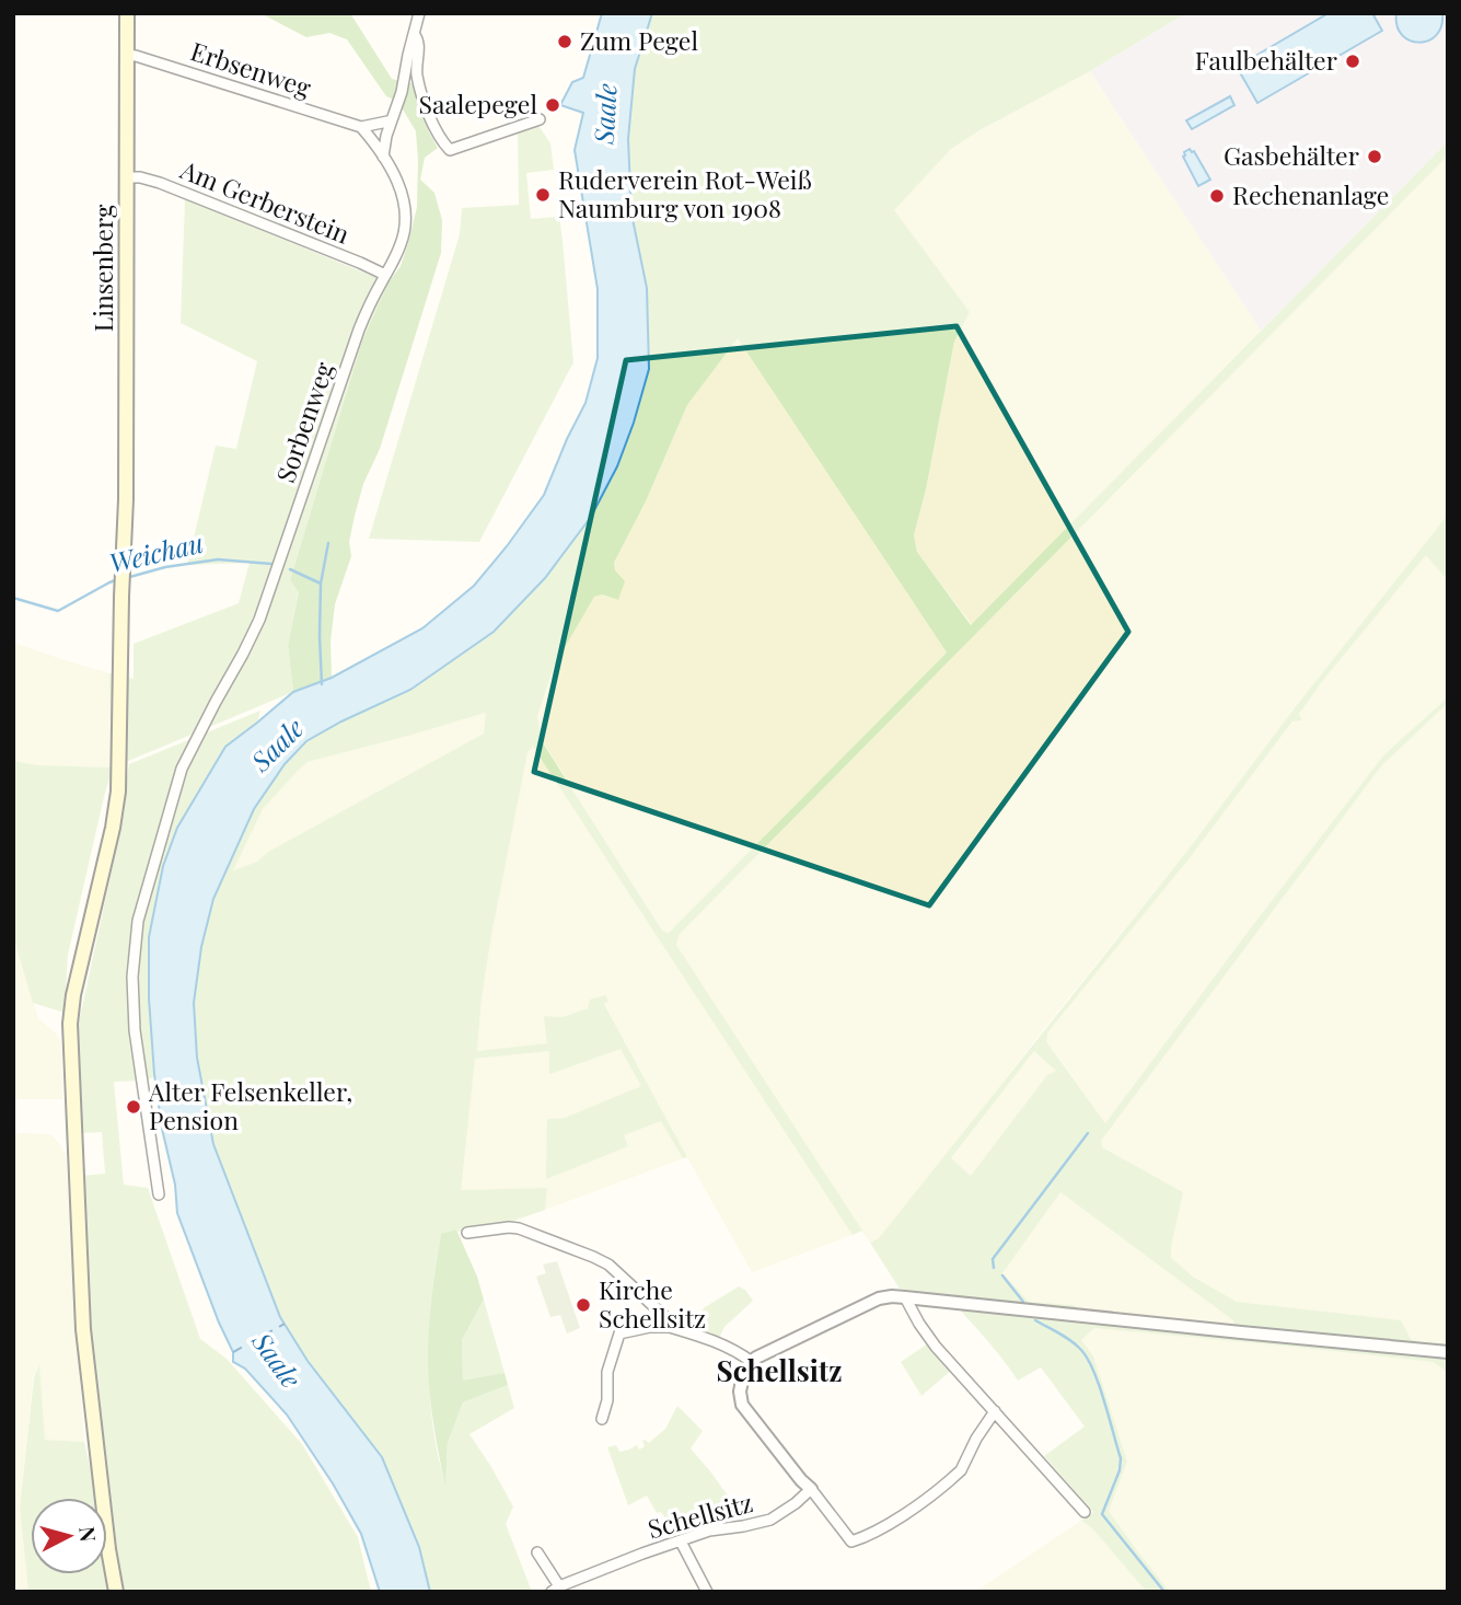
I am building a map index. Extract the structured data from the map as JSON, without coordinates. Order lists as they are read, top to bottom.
{
  "streets": {
    "main road": ["Linsenberg"],
    "street": [
      "Erbsenweg",
      "Am Gerberstein",
      "Sorbenweg",
      "Schellsitz"
    ]
  },
  "crossings": [
    ["Erbsenweg", "Linsenberg"],
    ["Erbsenweg", "Sorbenweg"],
    ["Am Gerberstein", "Linsenberg"],
    ["Am Gerberstein", "Sorbenweg"]
  ],
  "districts": ["Schellsitz"],
  "water": ["Saale", "Weichau"],
  "places": [
    "Zum Pegel",
    "Faulbehälter",
    "Saalepegel",
    "Gasbehälter",
    "Ruderverein Rot-Weiß Naumburg von 1908",
    "Rechenanlage",
    "Alter Felsenkeller, Pension",
    "Kirche Schellsitz"
  ],
  "north": "right"
}
